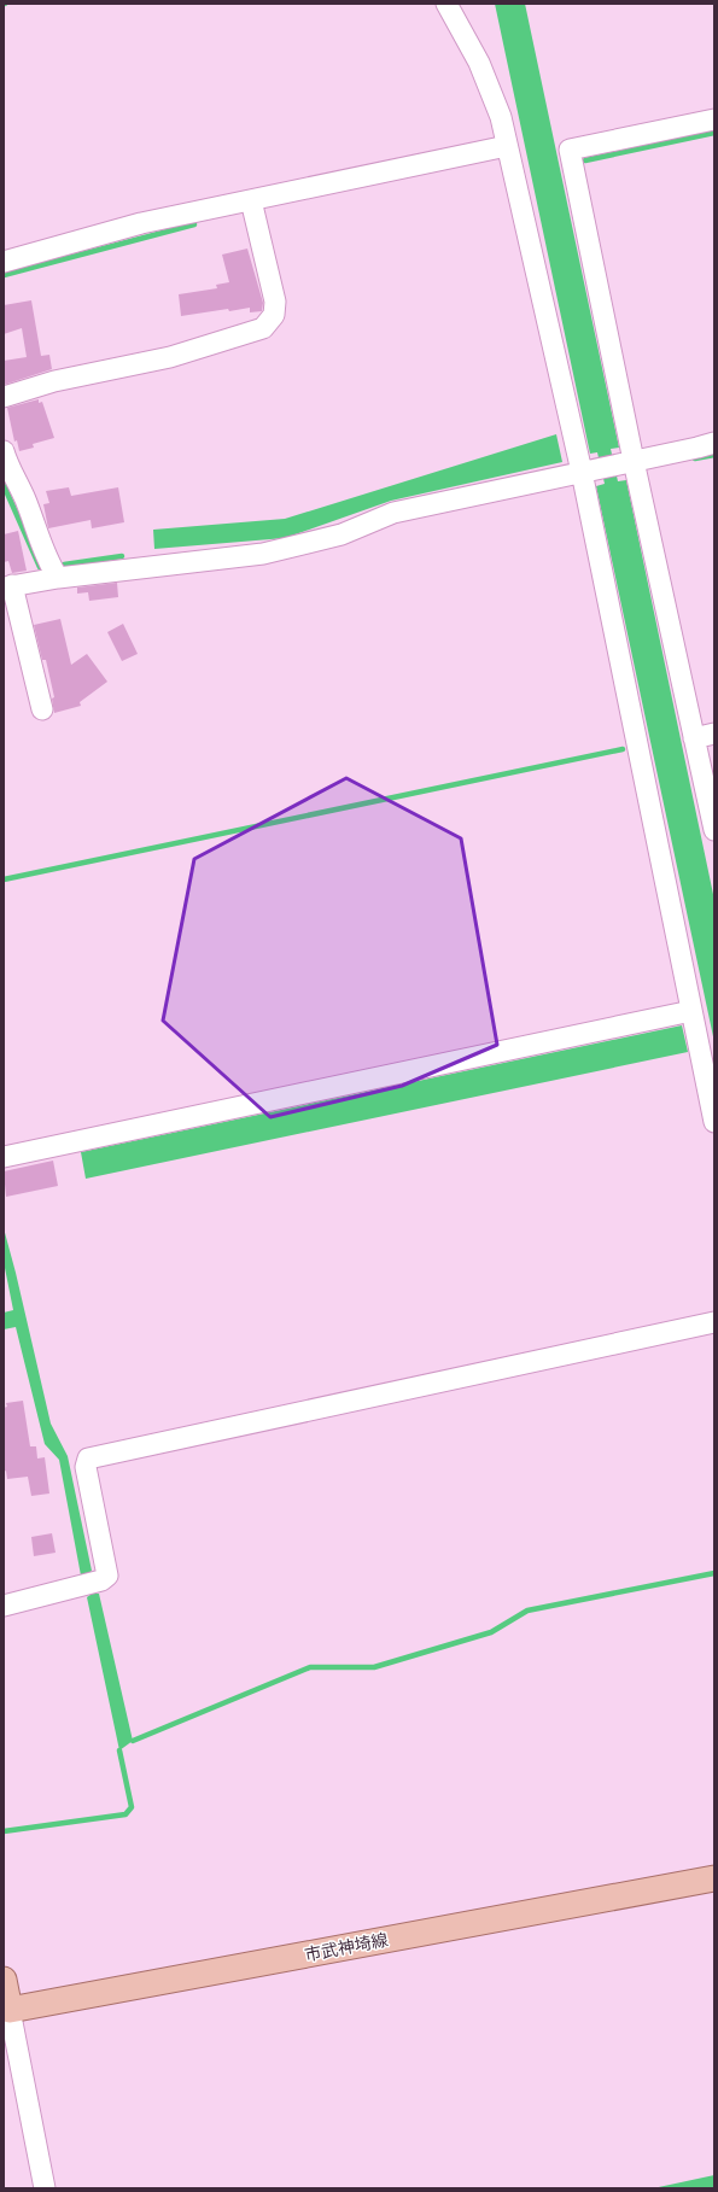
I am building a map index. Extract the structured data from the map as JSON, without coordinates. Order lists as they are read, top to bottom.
{
  "streets": {
    "main road": ["市武神埼線"]
  }
}
